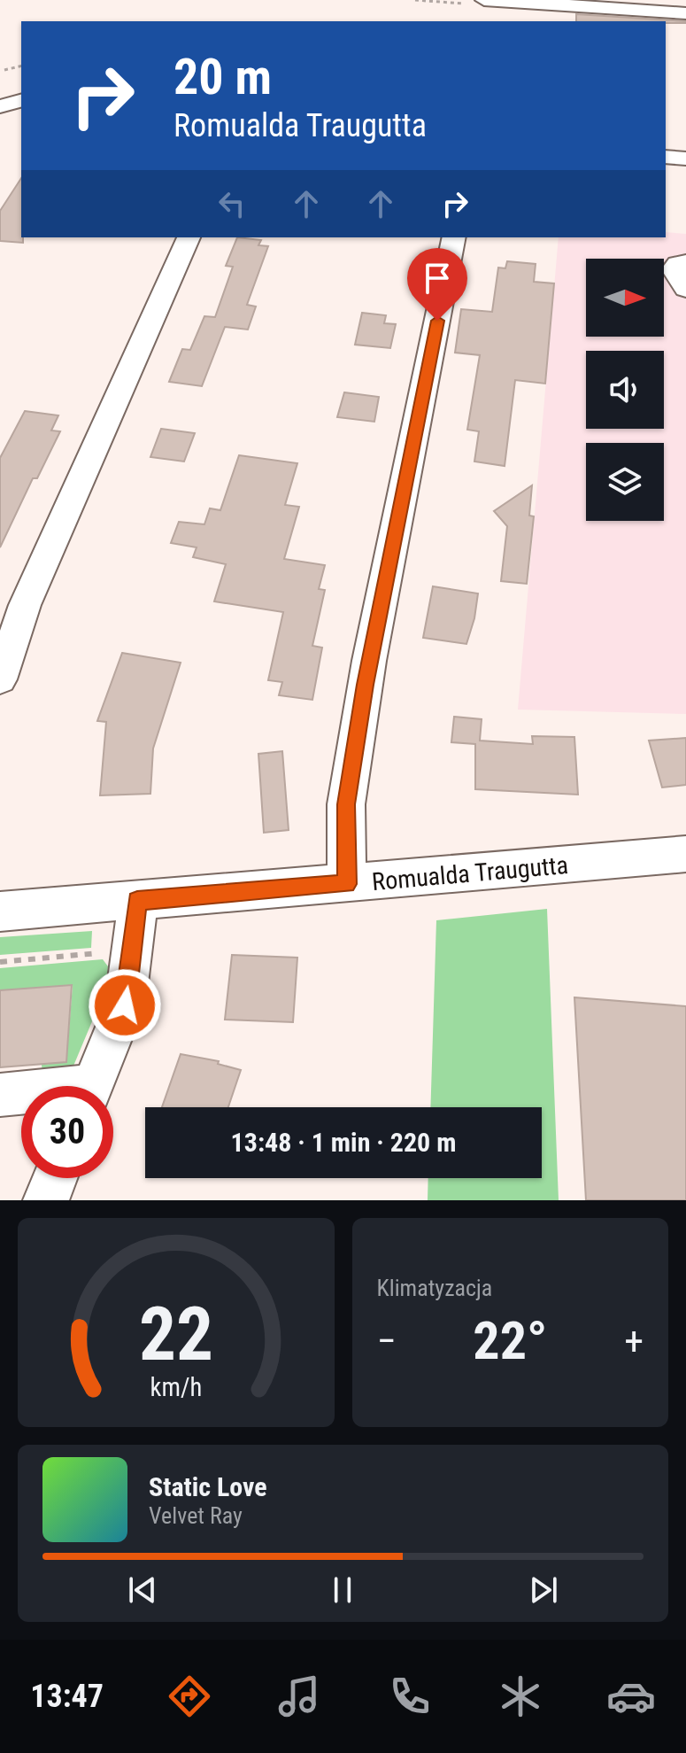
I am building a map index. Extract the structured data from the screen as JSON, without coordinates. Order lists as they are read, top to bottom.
{
  "streets": {
    "street": ["Romualda Traugutta"]
  },
  "north": "right",
  "page": {
    "turn": ["20 m", "Romualda Traugutta"],
    "limit": "30",
    "trip": "13:48 · 1 min · 220 m",
    "tile": "Klimatyzacja",
    "heat": ["−", "22°", "+"],
    "song": ["Static Love", "Velvet Ray"],
    "tabs": "13:47",
    "gauge": ["22", "km/h"]
  }
}
